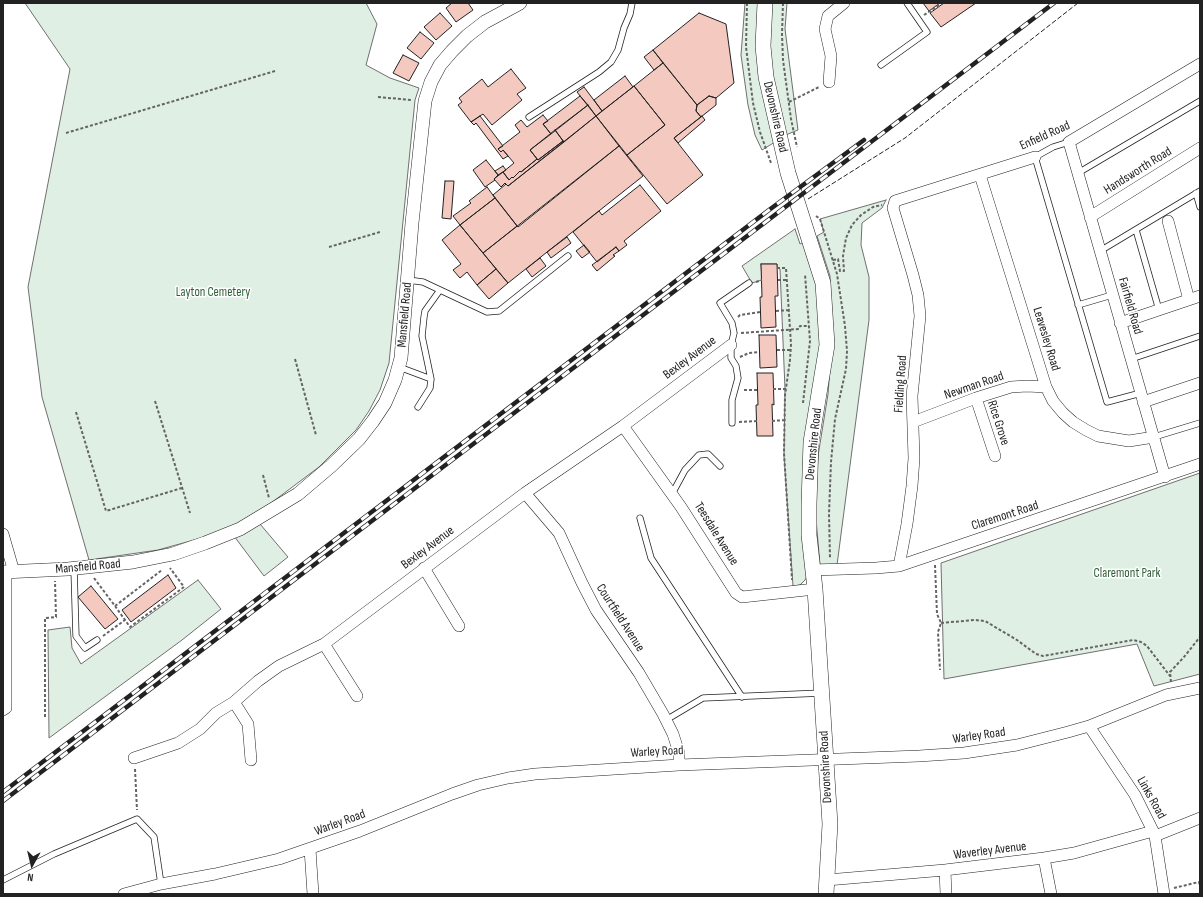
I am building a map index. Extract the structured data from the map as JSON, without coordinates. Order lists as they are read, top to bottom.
{
  "streets": {
    "main road": ["Devonshire Road"],
    "street": [
      "Enfield Road",
      "Handsworth Road",
      "Fairfield Road",
      "Mansfield Road",
      "Leavesley Road",
      "Bexley Avenue",
      "Fielding Road",
      "Newman Road",
      "Rice Grove",
      "Claremont Road",
      "Teesdale Avenue",
      "Courtfield Avenue",
      "Warley Road",
      "Links Road",
      "Waverley Avenue"
    ]
  },
  "crossings": [
    ["Devonshire Road", "Claremont Road"],
    ["Devonshire Road", "Teesdale Avenue"],
    ["Devonshire Road", "Warley Road"],
    ["Devonshire Road", "Waverley Avenue"],
    ["Enfield Road", "Fairfield Road"],
    ["Enfield Road", "Leavesley Road"],
    ["Enfield Road", "Fielding Road"],
    ["Handsworth Road", "Fairfield Road"],
    ["Fairfield Road", "Leavesley Road"],
    ["Fairfield Road", "Claremont Road"],
    ["Leavesley Road", "Newman Road"],
    ["Bexley Avenue", "Teesdale Avenue"],
    ["Bexley Avenue", "Courtfield Avenue"],
    ["Fielding Road", "Newman Road"],
    ["Fielding Road", "Claremont Road"],
    ["Newman Road", "Rice Grove"],
    ["Courtfield Avenue", "Warley Road"],
    ["Warley Road", "Links Road"],
    ["Links Road", "Waverley Avenue"]
  ],
  "parks": ["Layton Cemetery", "Claremont Park"],
  "north": "bottom"
}
